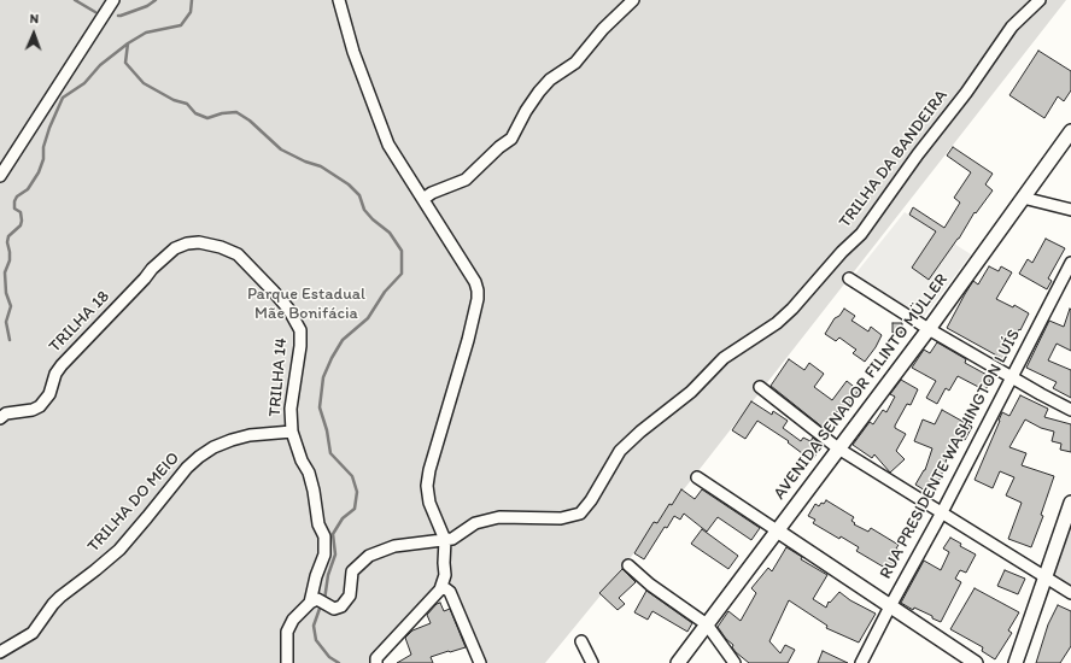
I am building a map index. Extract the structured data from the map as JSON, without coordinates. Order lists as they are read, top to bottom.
{
  "streets": {
    "street": [
      "TRILHA DA BANDEIRA",
      "TRILHA 18",
      "TRILHA 14",
      "AVENIDA SENADOR FILINTO MÜLLER",
      "RUA PRESIDENTE WASHINGTON LUÍS",
      "TRILHA DO MEIO"
    ]
  },
  "crossings": [
    ["TRILHA DA BANDEIRA", "TRILHA 14"],
    ["TRILHA 18", "TRILHA 14"],
    ["TRILHA 14", "TRILHA DO MEIO"]
  ],
  "parks": ["Parque Estadual Mãe Bonifácia"],
  "north": "top"
}
